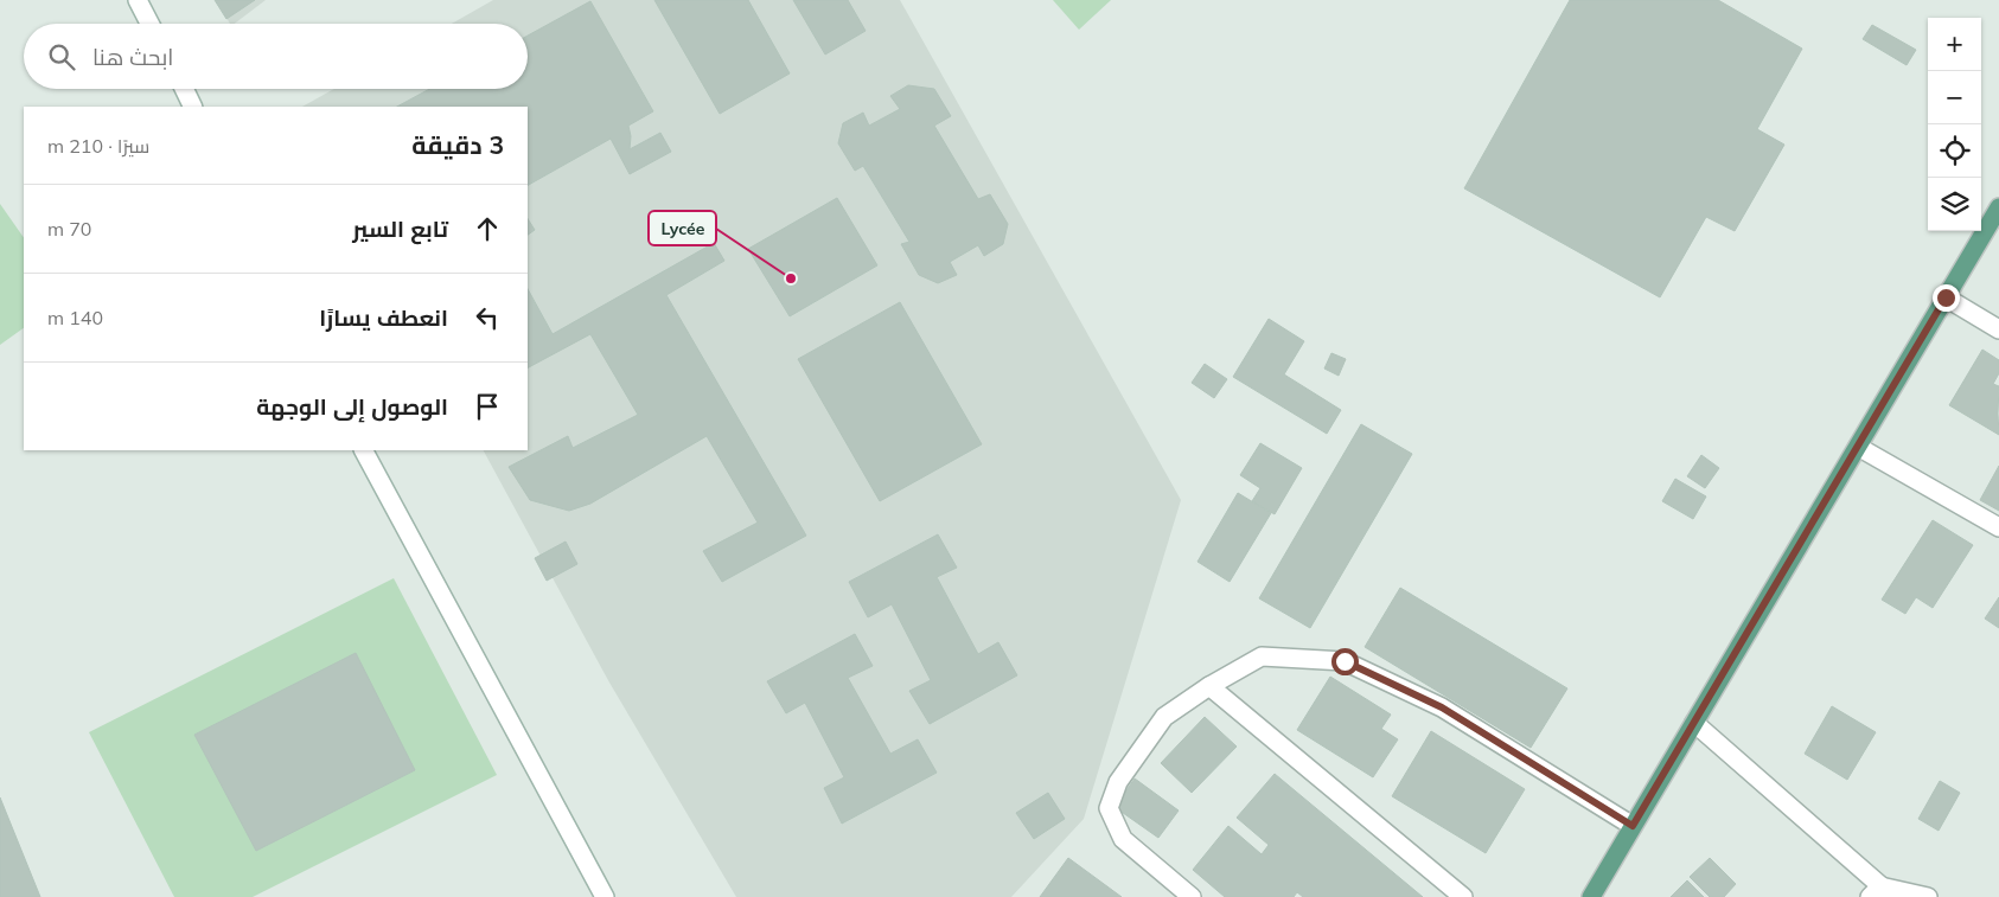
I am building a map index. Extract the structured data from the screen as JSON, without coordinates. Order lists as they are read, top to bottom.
{
  "places": ["Lycée"],
  "page": {
    "map_buttons": ["+", "−"],
    "search": "ابحث هنا",
    "heading": ["3 دقيقة", "سيرًا · 210 m"],
    "list": [
      ["تابع السير", "70 m"],
      ["انعطف يسارًا", "140 m"],
      "الوصول إلى الوجهة"
    ]
  }
}
